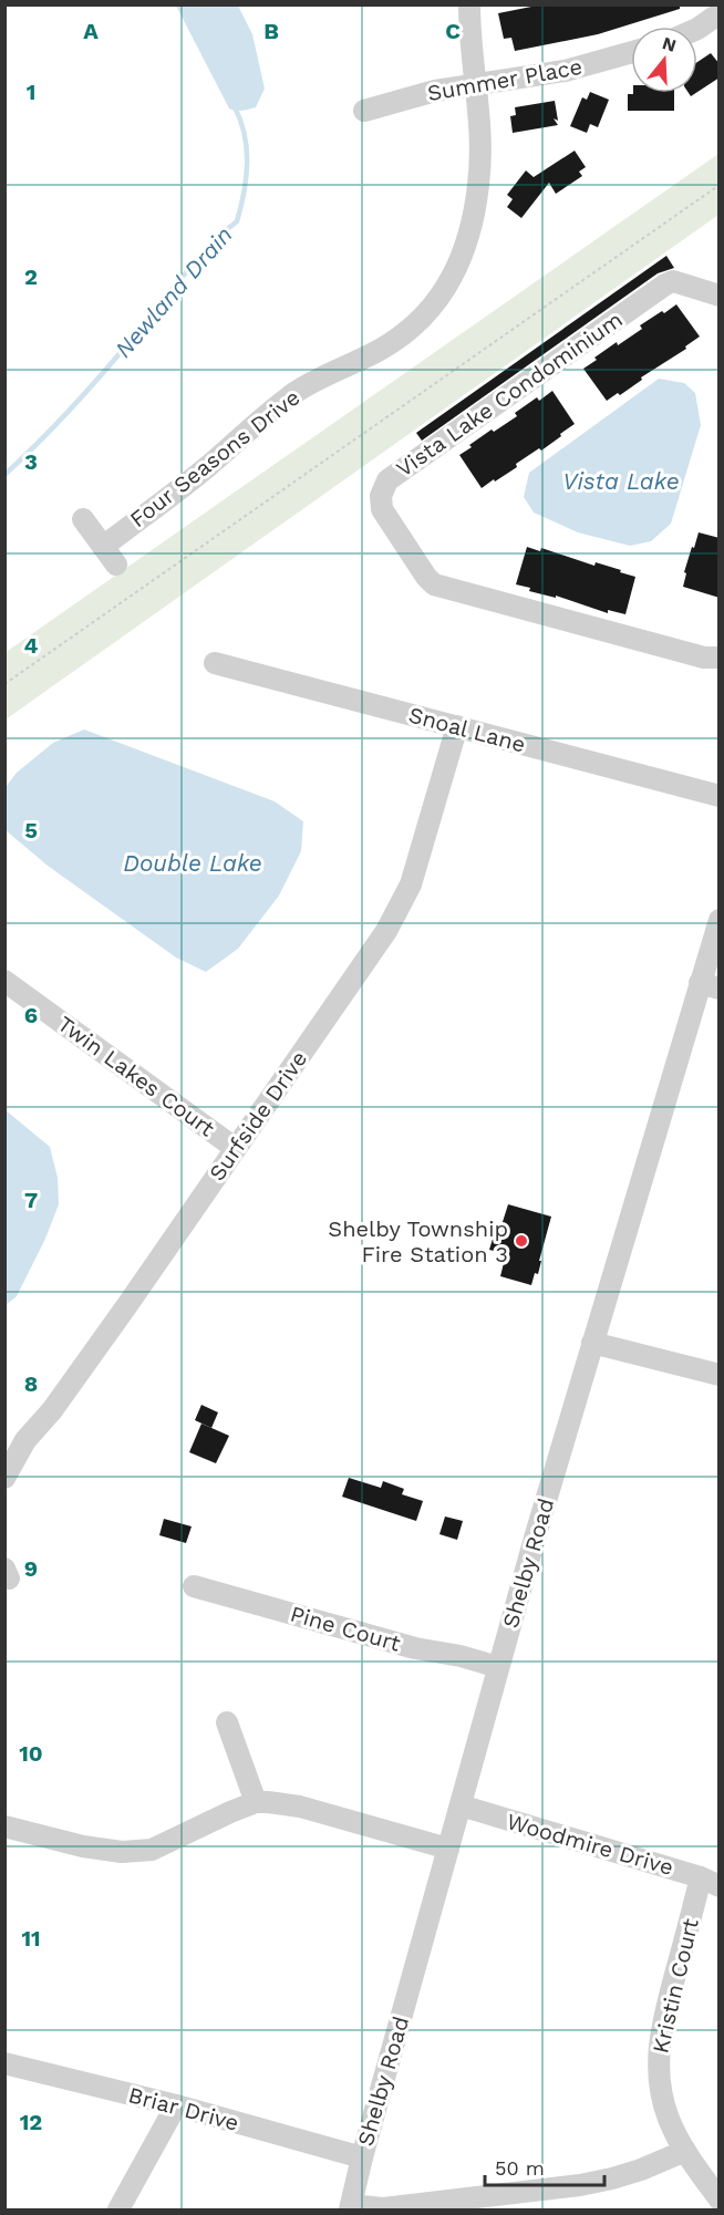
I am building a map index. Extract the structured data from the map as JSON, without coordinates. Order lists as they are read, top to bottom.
{
  "streets": {
    "street": [
      "Summer Place",
      "Vista Lake Condominium",
      "Four Seasons Drive",
      "Snoal Lane",
      "Twin Lakes Court",
      "Surfside Drive",
      "Shelby Road",
      "Pine Court",
      "Woodmire Drive",
      "Kristin Court",
      "Briar Drive"
    ]
  },
  "crossings": [
    ["Summer Place", "Four Seasons Drive"],
    ["Snoal Lane", "Surfside Drive"],
    ["Twin Lakes Court", "Surfside Drive"],
    ["Shelby Road", "Pine Court"],
    ["Shelby Road", "Woodmire Drive"],
    ["Shelby Road", "Briar Drive"],
    ["Woodmire Drive", "Kristin Court"]
  ],
  "water": ["Newland Drain", "Vista Lake", "Double Lake"],
  "places": ["Shelby Township Fire Station 3"],
  "scale_bar": "50 m",
  "north": "top",
  "grid": {
    "columns": ["A", "B", "C"],
    "rows": [
      "1",
      "2",
      "3",
      "4",
      "5",
      "6",
      "7",
      "8",
      "9",
      "10",
      "11",
      "12"
    ]
  }
}
